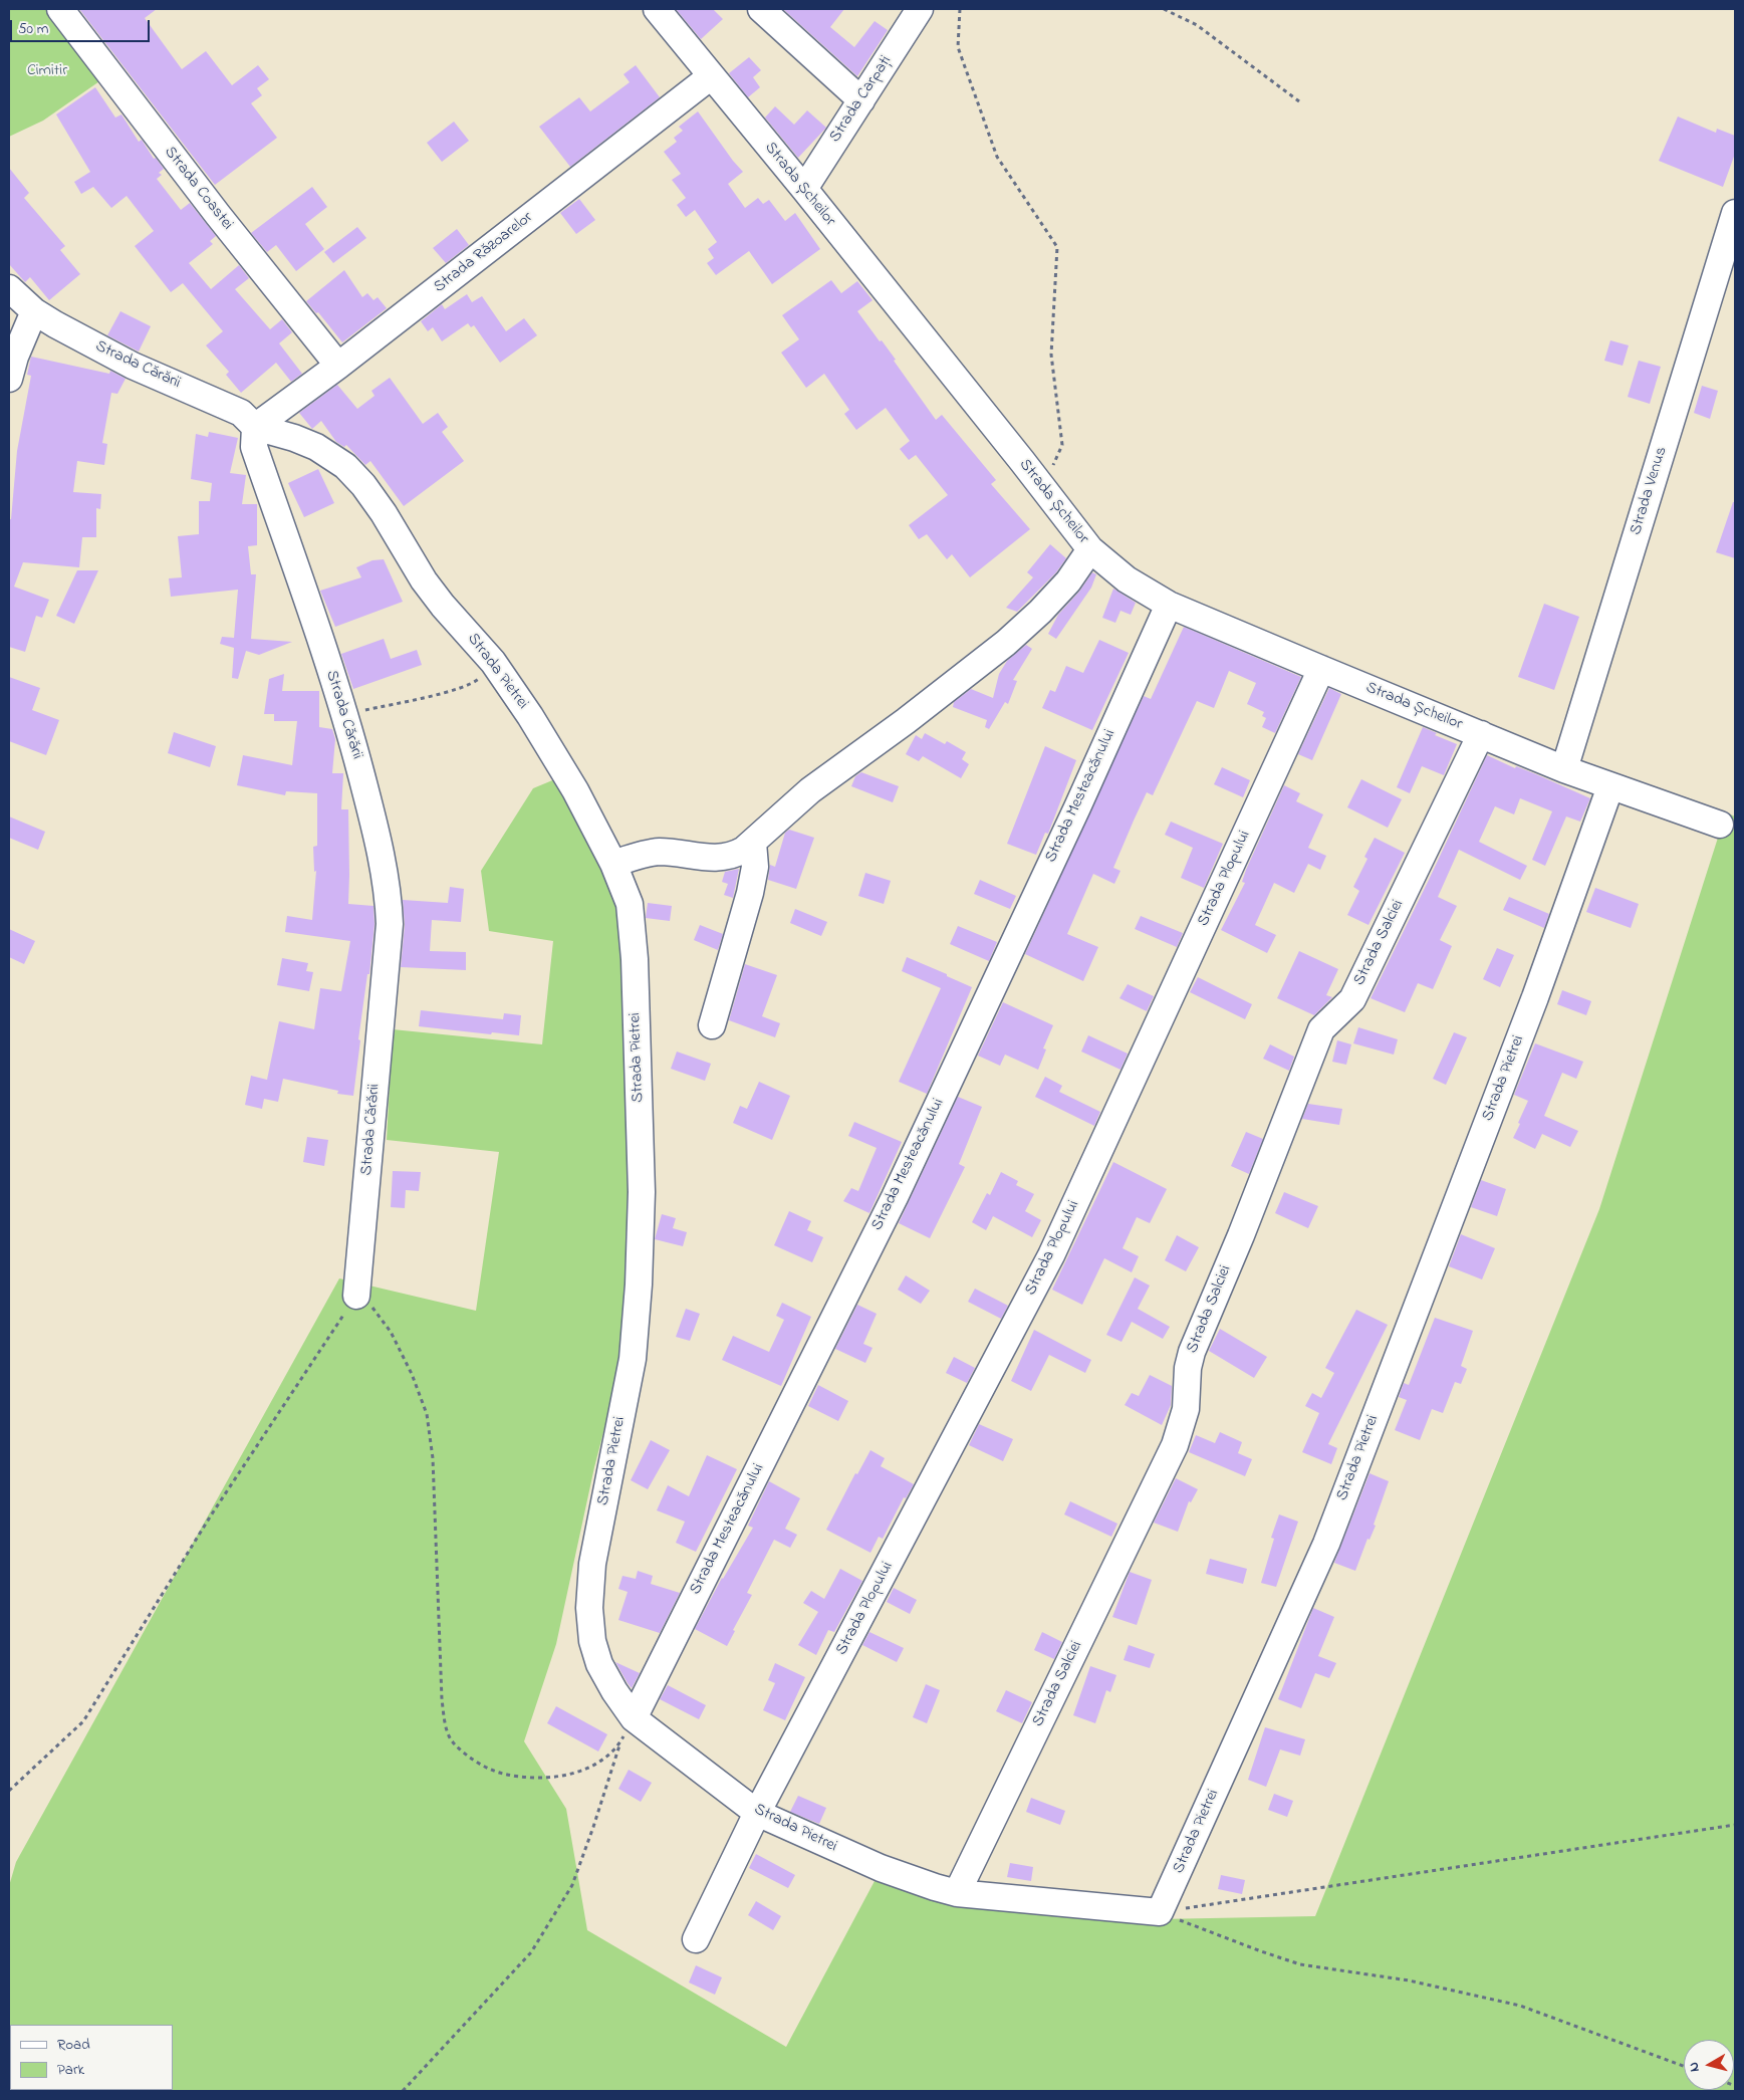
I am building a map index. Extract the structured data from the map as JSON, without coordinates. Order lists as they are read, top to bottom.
{
  "streets": {
    "street": [
      "Strada Carpați",
      "Strada Șcheilor",
      "Strada Coastei",
      "Strada Răzoarelor",
      "Strada Cărării",
      "Strada Venus",
      "Strada Pietrei",
      "Strada Mesteacănului",
      "Strada Plopului",
      "Strada Salciei"
    ]
  },
  "crossings": [
    ["Strada Carpați", "Strada Șcheilor"],
    ["Strada Șcheilor", "Strada Răzoarelor"],
    ["Strada Șcheilor", "Strada Venus"],
    ["Strada Șcheilor", "Strada Pietrei"],
    ["Strada Șcheilor", "Strada Mesteacănului"],
    ["Strada Șcheilor", "Strada Plopului"],
    ["Strada Șcheilor", "Strada Salciei"],
    ["Strada Coastei", "Strada Răzoarelor"],
    ["Strada Răzoarelor", "Strada Cărării"],
    ["Strada Răzoarelor", "Strada Pietrei"],
    ["Strada Cărării", "Strada Pietrei"],
    ["Strada Pietrei", "Strada Mesteacănului"],
    ["Strada Pietrei", "Strada Plopului"],
    ["Strada Pietrei", "Strada Salciei"]
  ],
  "parks": ["Cimitir"],
  "legend": ["Road", "Park"],
  "scale_bar": "50 m",
  "north": "left"
}
